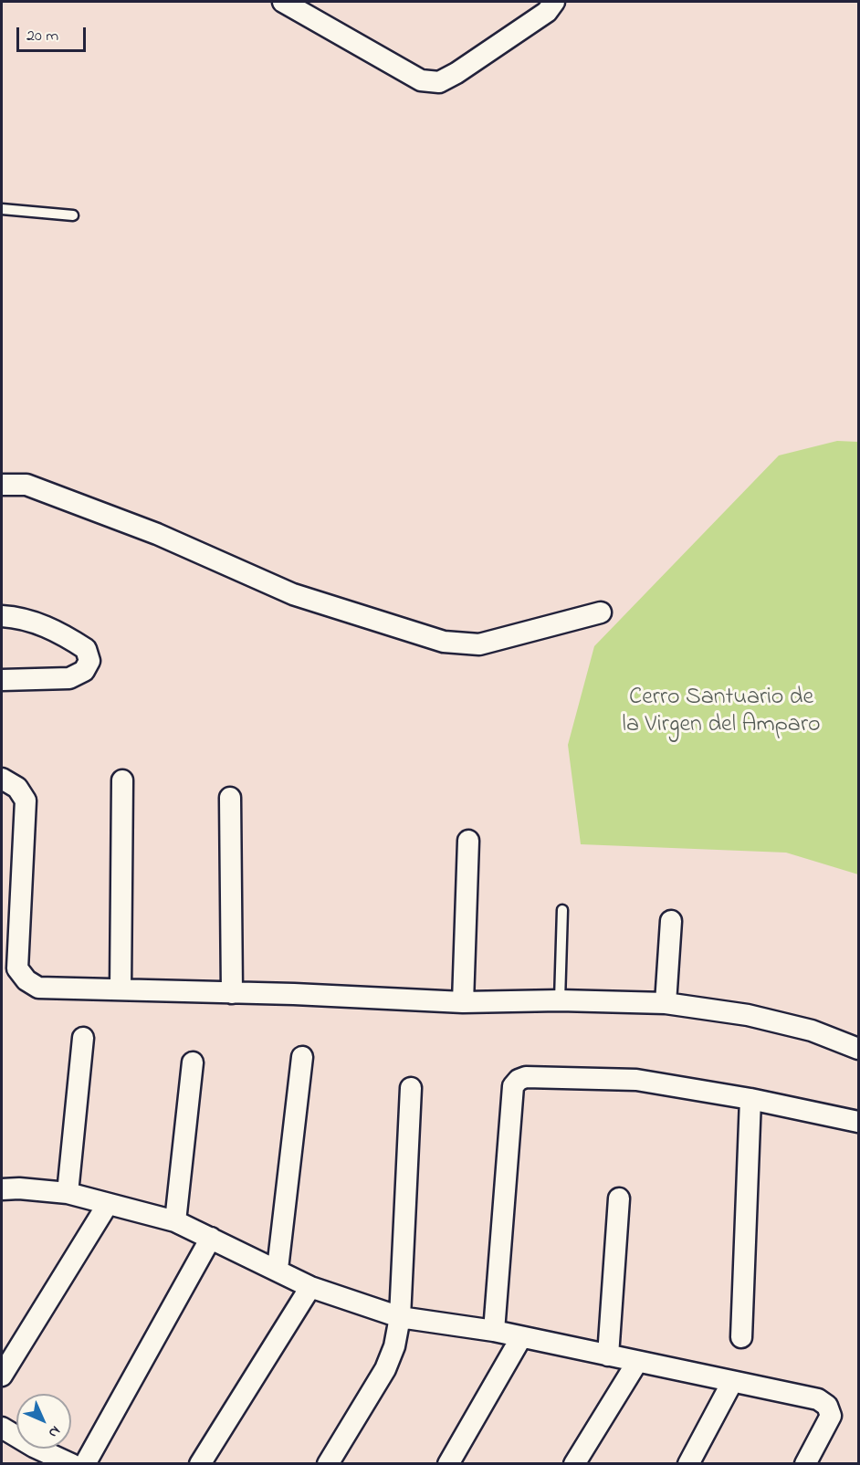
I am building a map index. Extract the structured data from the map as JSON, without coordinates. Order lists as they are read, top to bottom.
{
  "parks": ["Cerro Santuario de la Virgen del Amparo"],
  "scale_bar": "20 m",
  "north": "bottom right"
}
